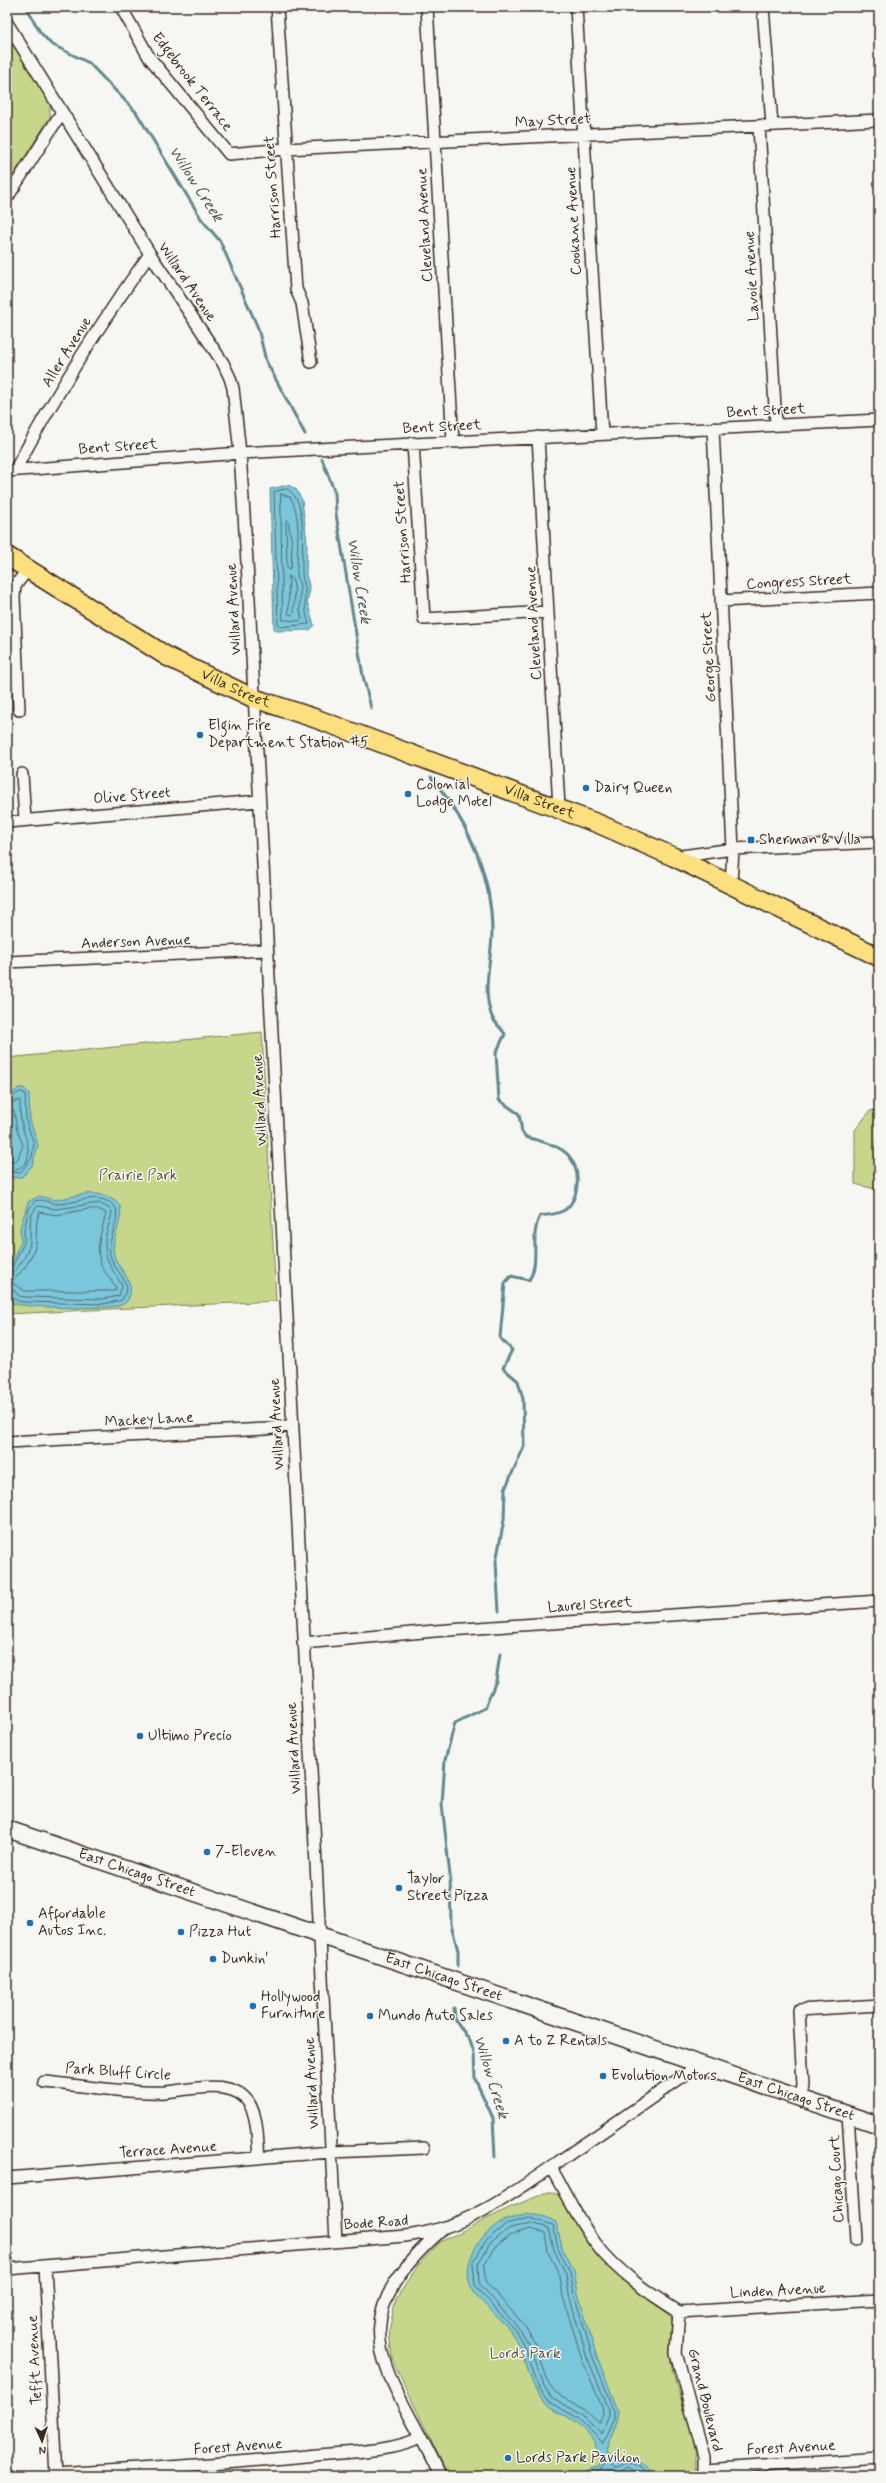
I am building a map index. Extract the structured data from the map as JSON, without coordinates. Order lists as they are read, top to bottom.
{
  "streets": {
    "main road": ["Villa Street", "East Chicago Street"],
    "street": [
      "Edgebrook Terrace",
      "May Street",
      "Harrison Street",
      "Cookane Avenue",
      "Cleveland Avenue",
      "Lavoie Avenue",
      "Willard Avenue",
      "Aller Avenue",
      "Bent Street",
      "Congress Street",
      "George Street",
      "Olive Street",
      "Anderson Avenue",
      "Mackey Lane",
      "Laurel Street",
      "Park Bluff Circle",
      "Terrace Avenue",
      "Chicago Court",
      "Bode Road",
      "Linden Avenue",
      "Tefft Avenue",
      "Grand Boulevard",
      "Forest Avenue"
    ]
  },
  "crossings": [
    ["Edgebrook Terrace", "May Street"],
    ["May Street", "Harrison Street"],
    ["May Street", "Cookane Avenue"],
    ["May Street", "Cleveland Avenue"],
    ["May Street", "Lavoie Avenue"],
    ["Harrison Street", "Cleveland Avenue"],
    ["Harrison Street", "Bent Street"],
    ["Cookane Avenue", "Bent Street"],
    ["Cleveland Avenue", "Bent Street"],
    ["Cleveland Avenue", "Villa Street"],
    ["Lavoie Avenue", "Bent Street"],
    ["Willard Avenue", "Aller Avenue"],
    ["Willard Avenue", "Bent Street"],
    ["Willard Avenue", "Villa Street"],
    ["Willard Avenue", "Olive Street"],
    ["Willard Avenue", "Anderson Avenue"],
    ["Willard Avenue", "Mackey Lane"],
    ["Willard Avenue", "Laurel Street"],
    ["Willard Avenue", "East Chicago Street"],
    ["Willard Avenue", "Terrace Avenue"],
    ["Willard Avenue", "Bode Road"],
    ["Aller Avenue", "Bent Street"],
    ["Bent Street", "George Street"],
    ["Congress Street", "George Street"],
    ["George Street", "Villa Street"],
    ["East Chicago Street", "Chicago Court"],
    ["East Chicago Street", "Bode Road"],
    ["Park Bluff Circle", "Terrace Avenue"],
    ["Bode Road", "Tefft Avenue"],
    ["Linden Avenue", "Grand Boulevard"],
    ["Tefft Avenue", "Forest Avenue"],
    ["Grand Boulevard", "Forest Avenue"]
  ],
  "water": ["Willow Creek"],
  "parks": ["Prairie Park", "Lords Park"],
  "places": {
    "other": [
      "Elgin Fire Department Station #5",
      "Dairy Queen",
      "Colonial Lodge Motel",
      "Ultimo Precio",
      "7-Eleven",
      "Taylor Street Pizza",
      "Affordable Autos Inc.",
      "Pizza Hut",
      "Dunkin'",
      "Hollywood Furniture",
      "Mundo Auto Sales",
      "A to Z Rentals",
      "Evolution Motors",
      "Lords Park Pavilion"
    ],
    "transit": ["Sherman & Villa"]
  },
  "north": "bottom"
}
